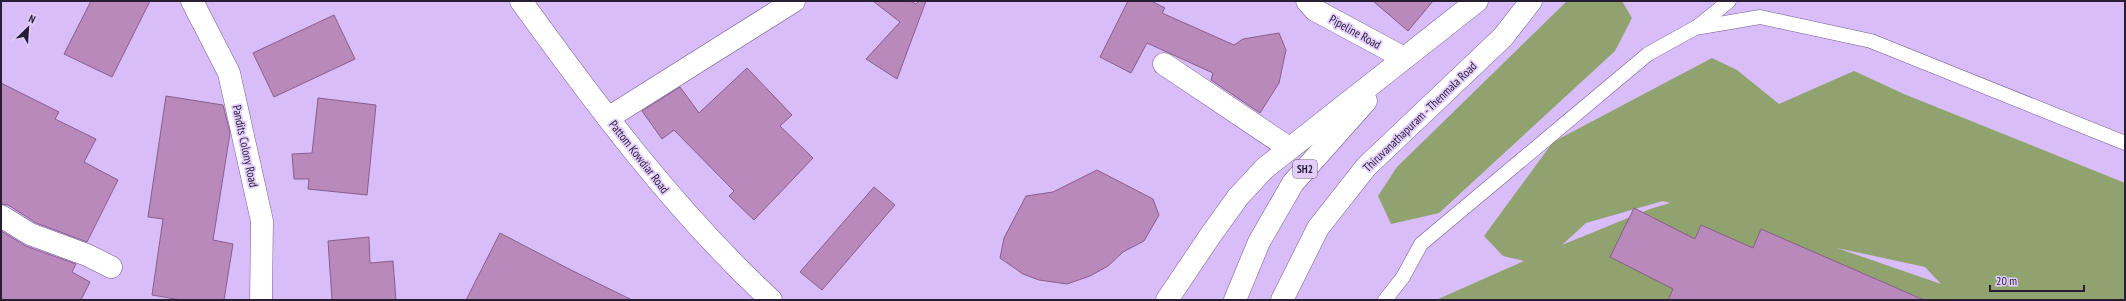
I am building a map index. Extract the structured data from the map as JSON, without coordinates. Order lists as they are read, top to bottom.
{
  "streets": {
    "main road": [
      "Pipeline Road",
      "Thiruvanathapuram - Thenmala Road",
      "Pandits Colony Road",
      "Pattom Kowdiar Road",
      "SH2"
    ]
  },
  "crossings": [
    ["Pipeline Road", "SH2"]
  ],
  "scale_bar": "20 m",
  "north": "top right"
}
